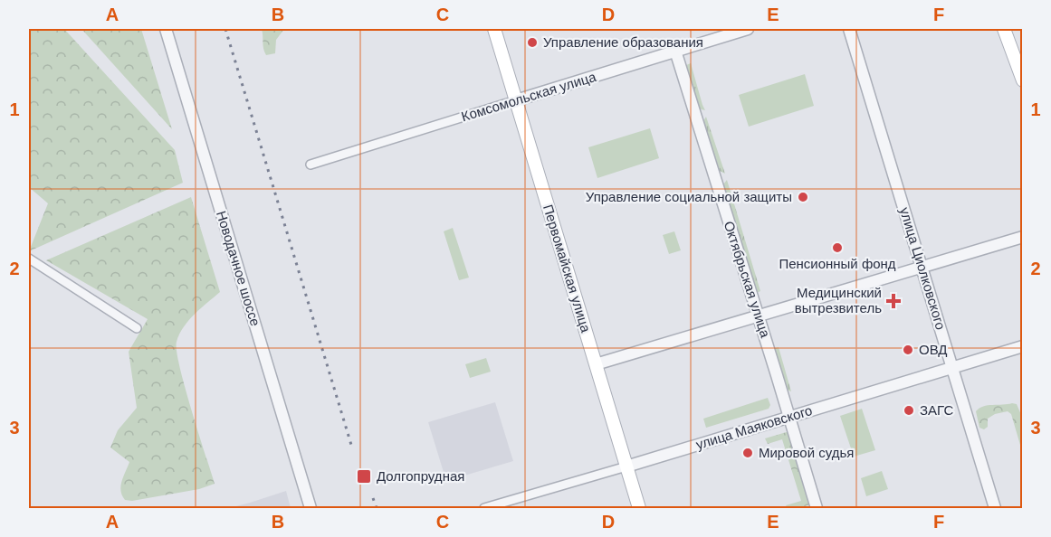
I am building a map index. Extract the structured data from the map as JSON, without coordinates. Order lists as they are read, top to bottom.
{
  "streets": {
    "main road": ["Первомайская улица"],
    "street": [
      "Комсомольская улица",
      "Новодачное шоссе",
      "улица Циолковского",
      "Октябрьская улица",
      "улица Маяковского"
    ]
  },
  "crossings": [
    ["Комсомольская улица", "Первомайская улица"],
    ["Комсомольская улица", "Октябрьская улица"],
    ["Первомайская улица", "улица Маяковского"],
    ["улица Циолковского", "улица Маяковского"],
    ["Октябрьская улица", "улица Маяковского"]
  ],
  "places": {
    "other": [
      "Управление образования",
      "Управление социальной защиты",
      "Пенсионный фонд",
      "ОВД",
      "ЗАГС",
      "Мировой судья"
    ],
    "health": ["Медицинский вытрезвитель"],
    "transit": ["Долгопрудная"]
  },
  "grid": {
    "columns": [
      "A",
      "B",
      "C",
      "D",
      "E",
      "F"
    ],
    "rows": ["1", "2", "3"]
  }
}
